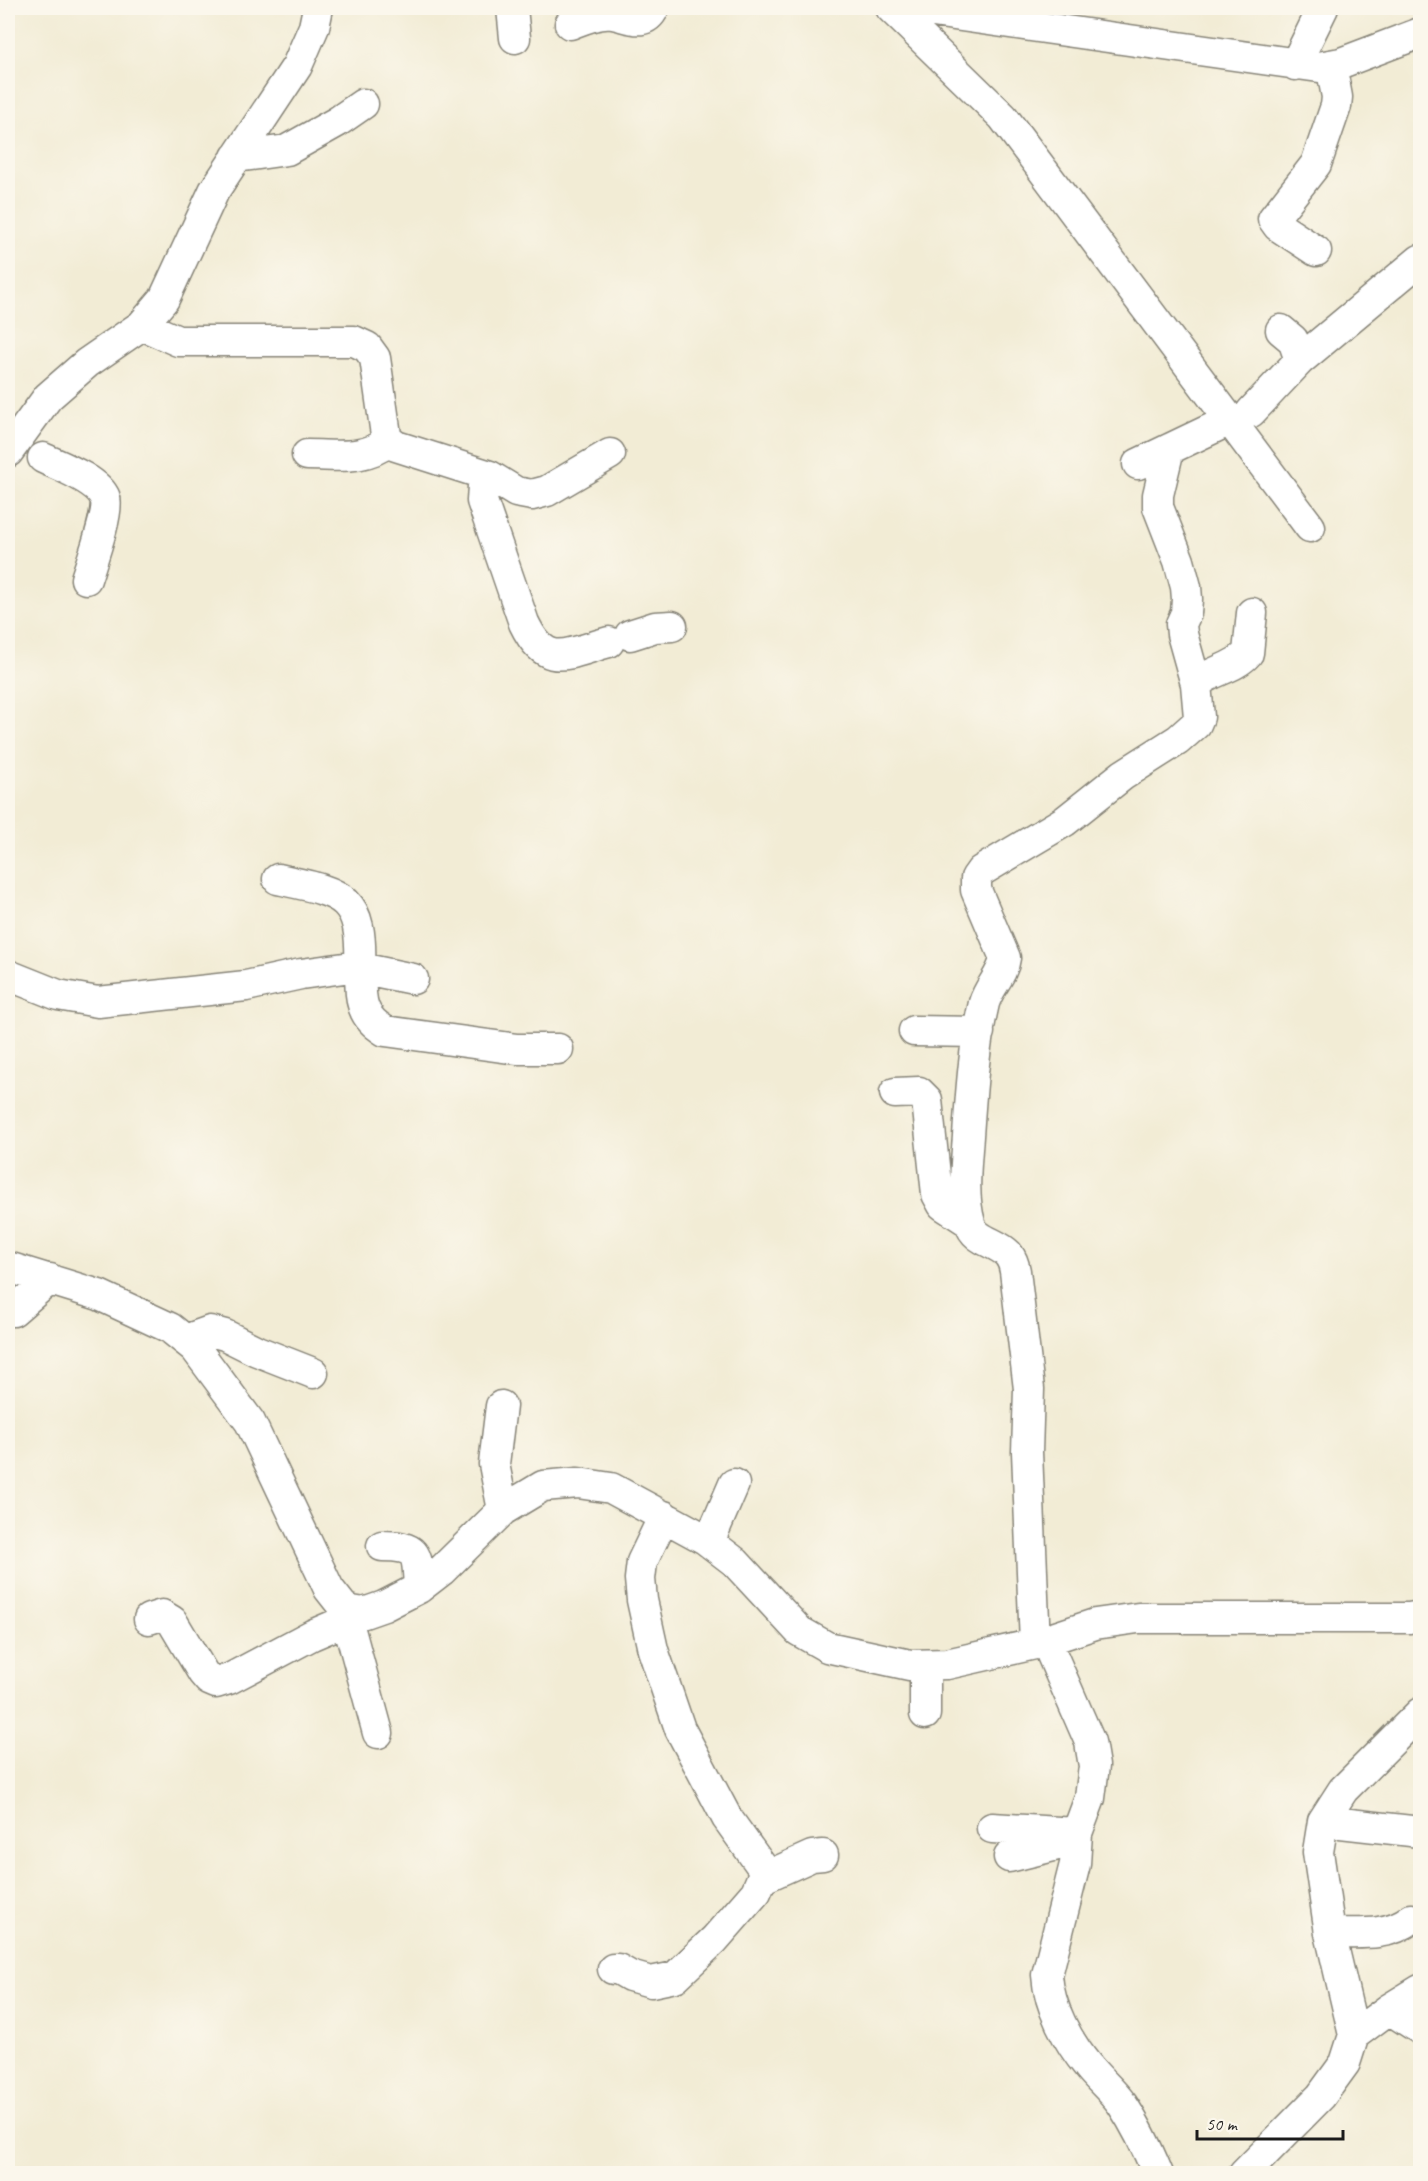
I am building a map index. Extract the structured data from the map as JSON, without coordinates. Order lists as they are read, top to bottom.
{
  "scale_bar": "50 m"
}
